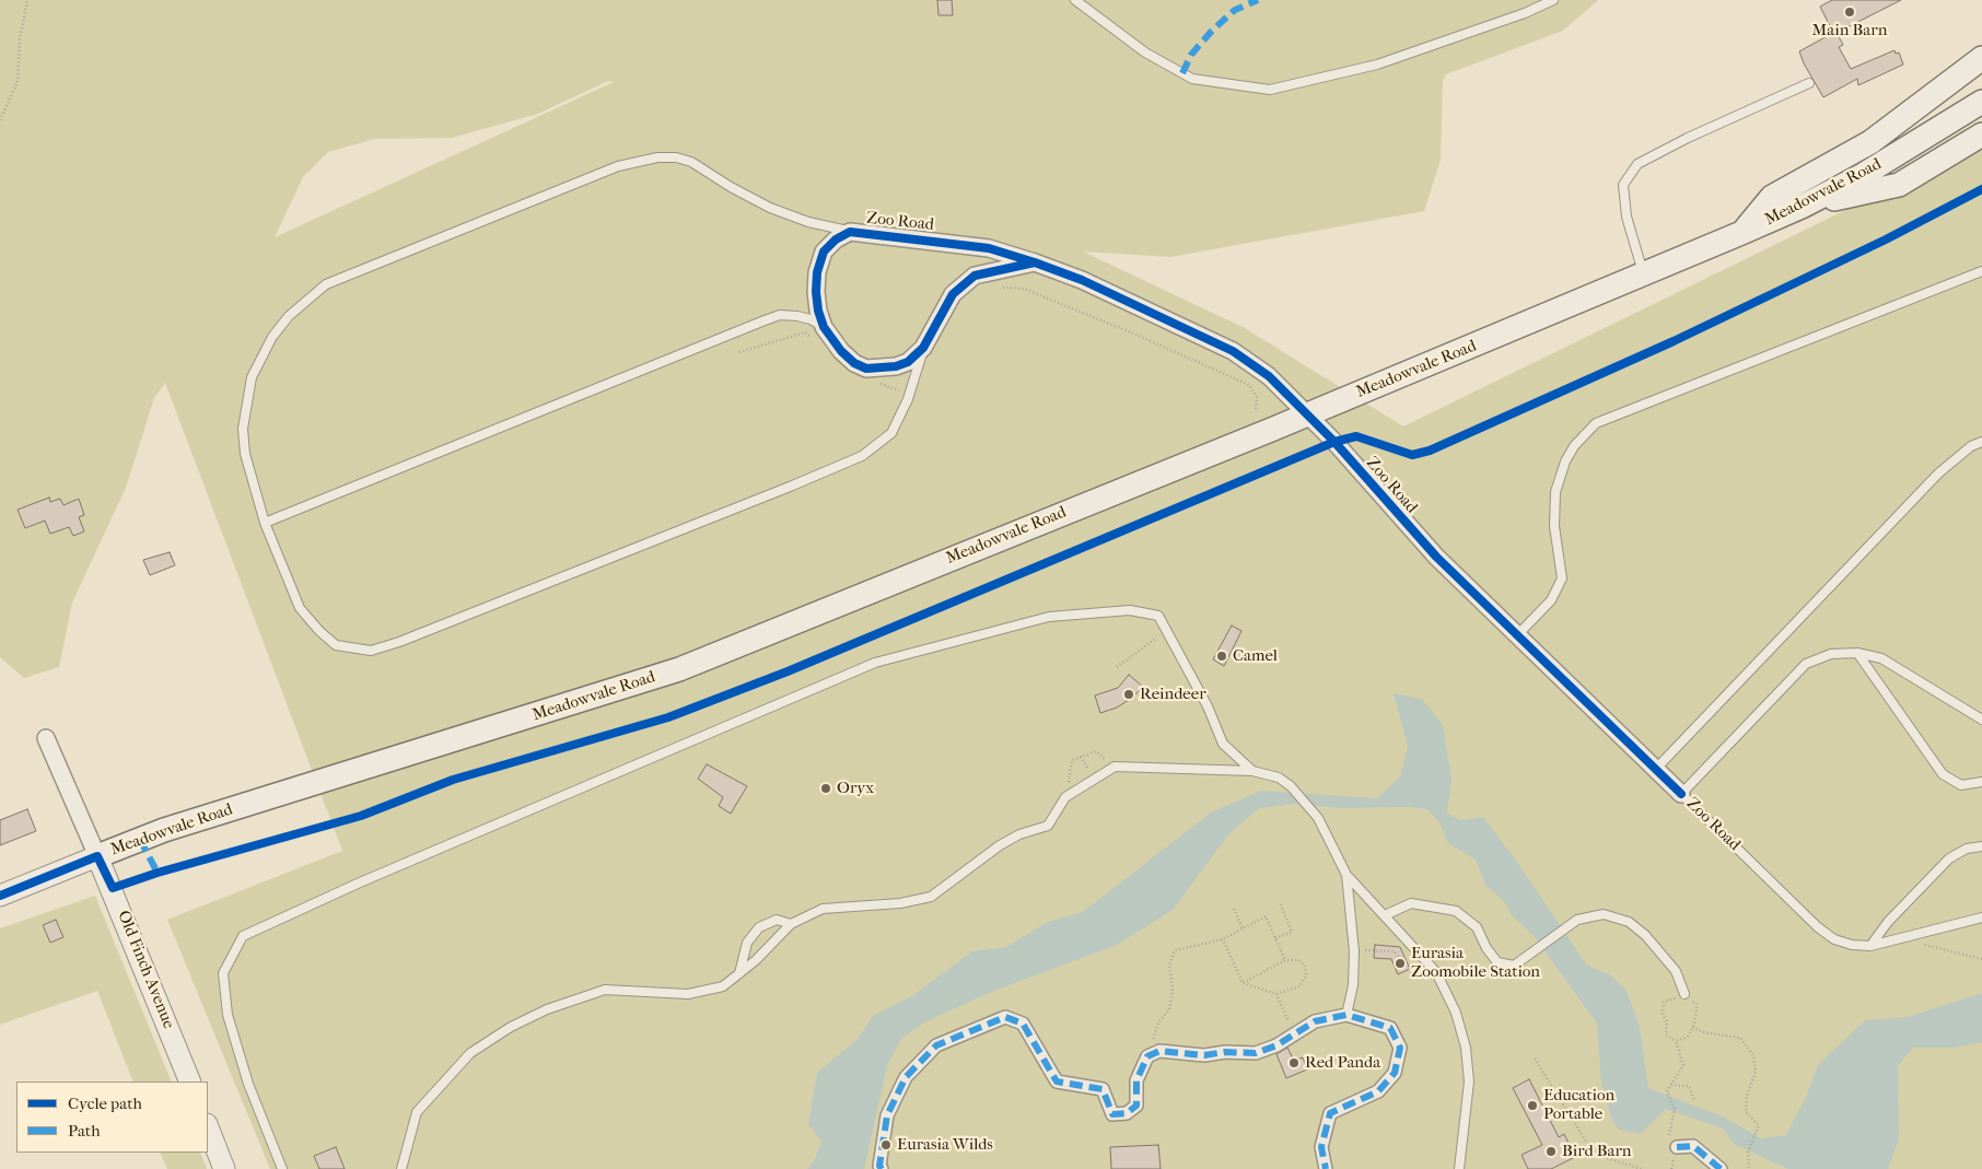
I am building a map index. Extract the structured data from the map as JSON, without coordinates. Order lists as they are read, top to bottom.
{
  "streets": {
    "main road": ["Meadowvale Road"],
    "street": ["Zoo Road", "Old Finch Avenue"]
  },
  "crossings": [
    ["Meadowvale Road", "Zoo Road"],
    ["Meadowvale Road", "Old Finch Avenue"]
  ],
  "places": [
    "Main Barn",
    "Camel",
    "Reindeer",
    "Oryx",
    "Eurasia Zoomobile Station",
    "Red Panda",
    "Education Portable",
    "Eurasia Wilds",
    "Bird Barn"
  ],
  "legend": ["Cycle path", "Path"]
}
